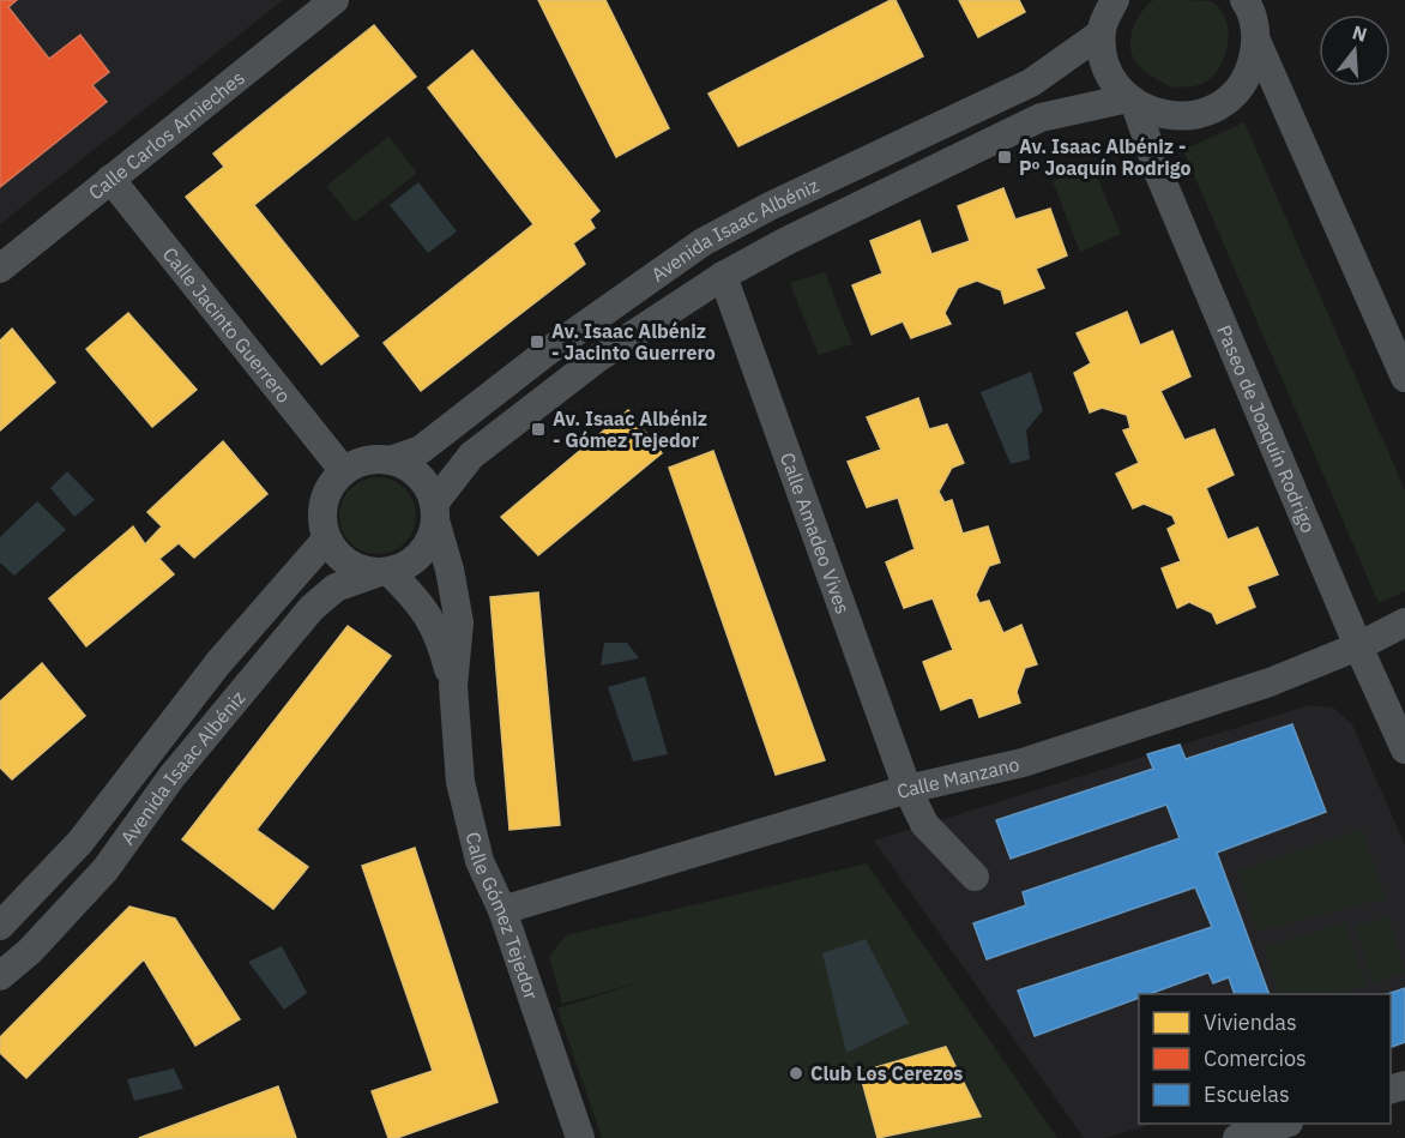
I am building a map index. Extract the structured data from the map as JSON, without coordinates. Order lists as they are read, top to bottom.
{
  "streets": {
    "street": [
      "Calle Carlos Arnieches",
      "Avenida Isaac Albéniz",
      "Calle Jacinto Guerrero",
      "Paseo de Joaquín Rodrigo",
      "Calle Amadeo Vives",
      "Calle Manzano",
      "Calle Gómez Tejedor"
    ]
  },
  "crossings": [
    ["Calle Carlos Arnieches", "Calle Jacinto Guerrero"],
    ["Avenida Isaac Albéniz", "Calle Jacinto Guerrero"],
    ["Avenida Isaac Albéniz", "Paseo de Joaquín Rodrigo"],
    ["Avenida Isaac Albéniz", "Calle Amadeo Vives"],
    ["Avenida Isaac Albéniz", "Calle Gómez Tejedor"],
    ["Calle Jacinto Guerrero", "Calle Gómez Tejedor"],
    ["Paseo de Joaquín Rodrigo", "Calle Manzano"],
    ["Calle Amadeo Vives", "Calle Manzano"],
    ["Calle Manzano", "Calle Gómez Tejedor"]
  ],
  "places": {
    "transit": ["Av. Isaac Albéniz - Pº Joaquín Rodrigo", "Av. Isaac Albéniz - Jacinto Guerrero", "Av. Isaac Albéniz - Gómez Tejedor"],
    "other": ["Club Los Cerezos"]
  },
  "legend": ["Viviendas", "Comercios", "Escuelas"],
  "north": "top"
}
